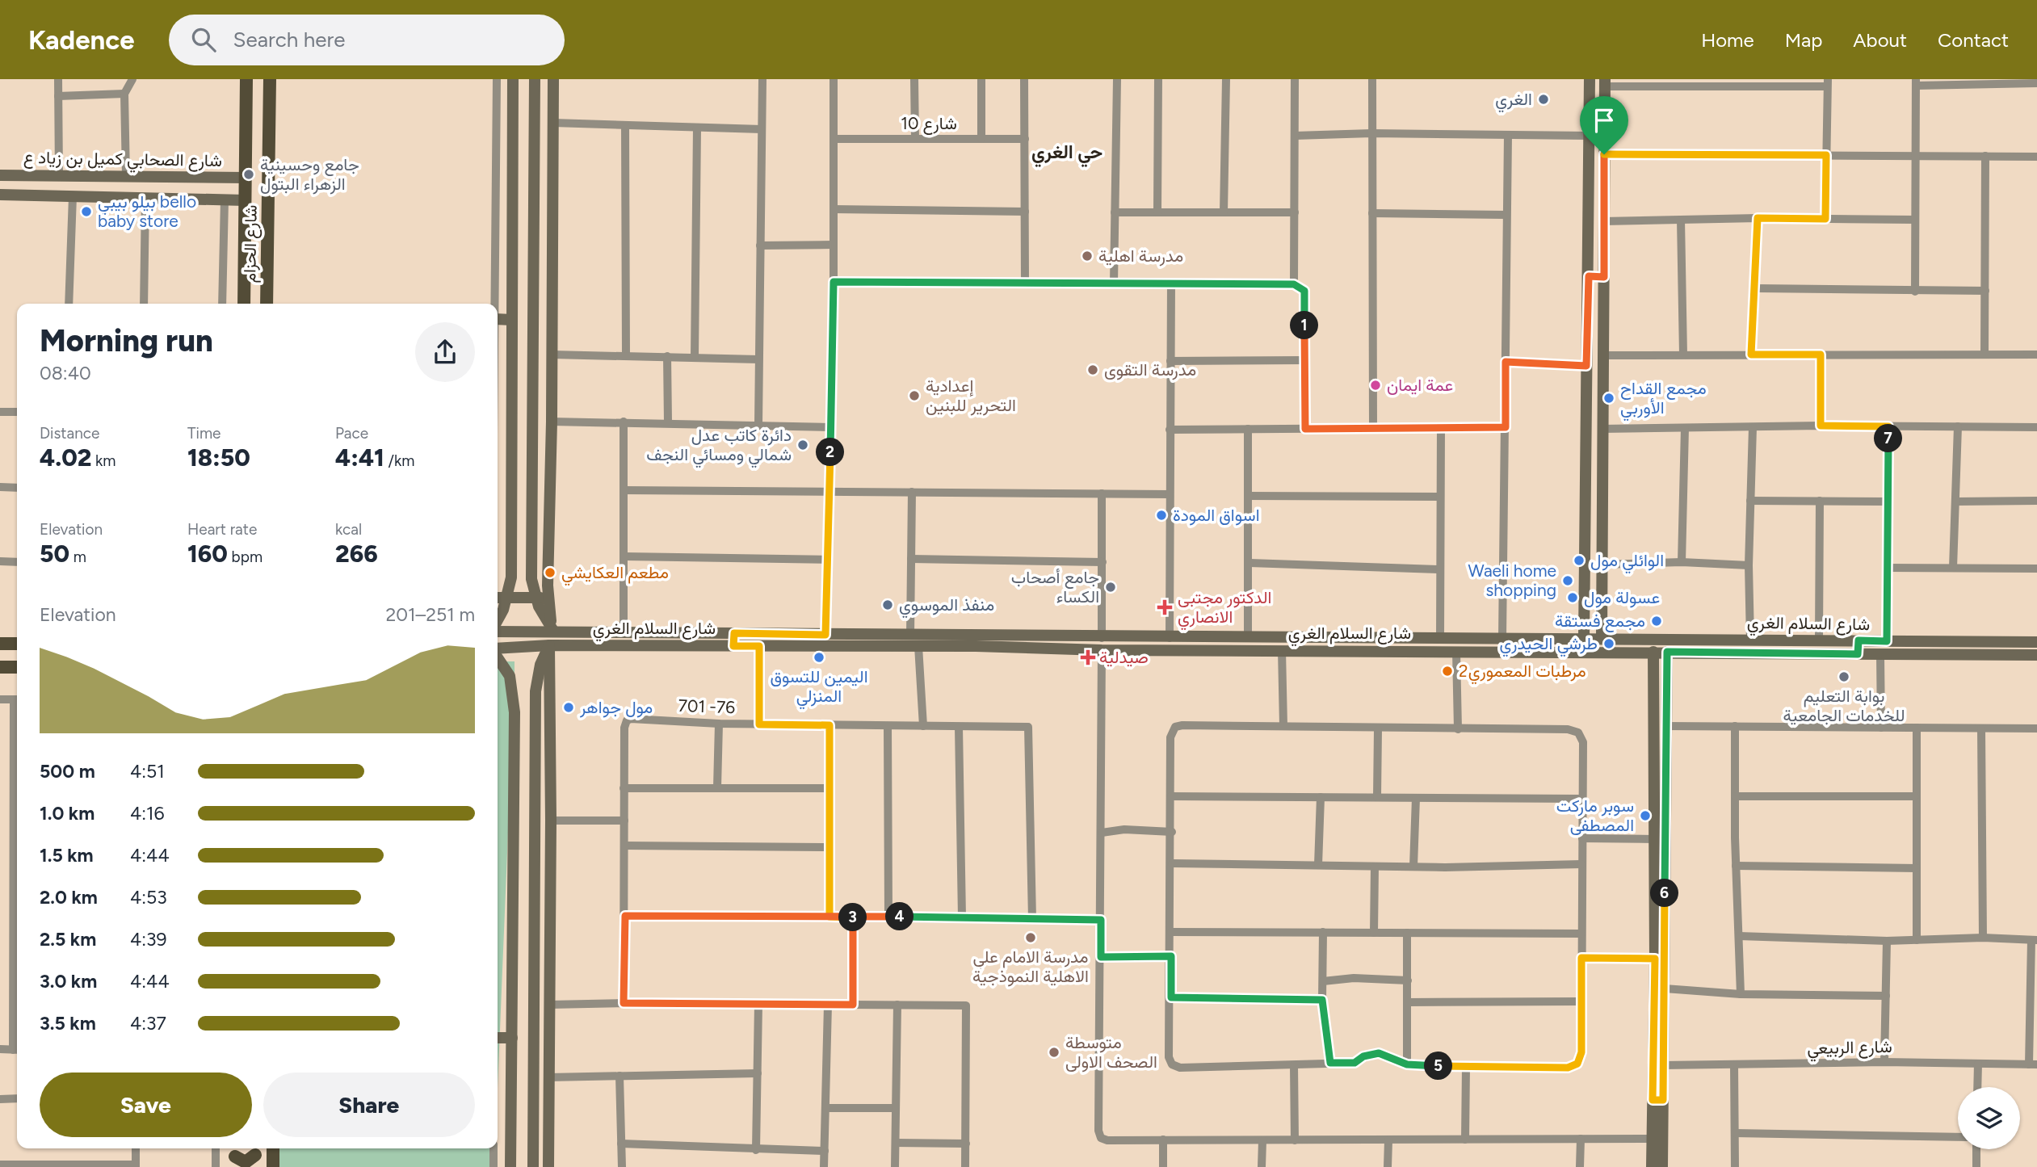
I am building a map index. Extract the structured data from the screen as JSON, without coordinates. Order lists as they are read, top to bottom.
{
  "streets": {
    "main road": ["شارع الحزام"],
    "street": [
      "شارع 10",
      "شارع الصحابي كميل بن زياد ع",
      "شارع السلام الغري",
      "701 -76",
      "شارع الربيعي"
    ]
  },
  "crossings": [
    ["شارع الصحابي كميل بن زياد ع", "شارع الحزام"]
  ],
  "districts": ["حي الغري"],
  "places": {
    "other": [
      "الغري",
      "جامع وحسينية الزهراء البتول",
      "بيلو بيبي bello baby store",
      "مدرسة اهلية",
      "مدرسة التقوى",
      "عمة ايمان",
      "إعدادية التحرير للبنين",
      "مجمع القداح الأوربي",
      "دائرة كاتب عدل شمالي ومسائي النجف",
      "اسواق المودة",
      "الوائلي مول",
      "مطعم العكايشي",
      "Waeli home shopping",
      "جامع أصحاب الكساء",
      "عسولة مول",
      "منفذ الموسوي",
      "مجمع فستقة",
      "طرشي الحيدري",
      "اليمين للتسوق المنزلي",
      "مرطبات المعموري2",
      "بوابة التعليم للخدمات الجامعية",
      "مول جواهر",
      "سوبر ماركت المصطفى",
      "مدرسة الامام علي الاهلية النموذجية",
      "متوسطة الصحف الاولى"
    ],
    "health": ["الدكتور مجتبى الانصاري", "صيدلية"]
  },
  "page": {
    "header": "Kadence",
    "search": "Search here",
    "nav": [
      "Home",
      "Map",
      "About",
      "Contact"
    ],
    "heading": ["Morning run", "08:40"],
    "pins": [
      "1",
      "7",
      "2",
      "6",
      "4",
      "3",
      "5"
    ],
    "stats": [
      ["Distance", "4.02 km"],
      ["Time", "18:50"],
      ["Pace", "4:41 /km"],
      ["Elevation", "50 m"],
      ["Heart rate", "160 bpm"],
      ["kcal", "266"]
    ],
    "chart": ["Elevation", "201–251 m"],
    "list": [
      {
        "name": "500 m",
        "note": "4:51"
      },
      {
        "name": "1.0 km",
        "note": "4:16"
      },
      {
        "name": "1.5 km",
        "note": "4:44"
      },
      {
        "name": "2.0 km",
        "note": "4:53"
      },
      {
        "name": "2.5 km",
        "note": "4:39"
      },
      {
        "name": "3.0 km",
        "note": "4:44"
      },
      {
        "name": "3.5 km",
        "note": "4:37"
      }
    ],
    "buttons": ["Save", "Share"]
  }
}
